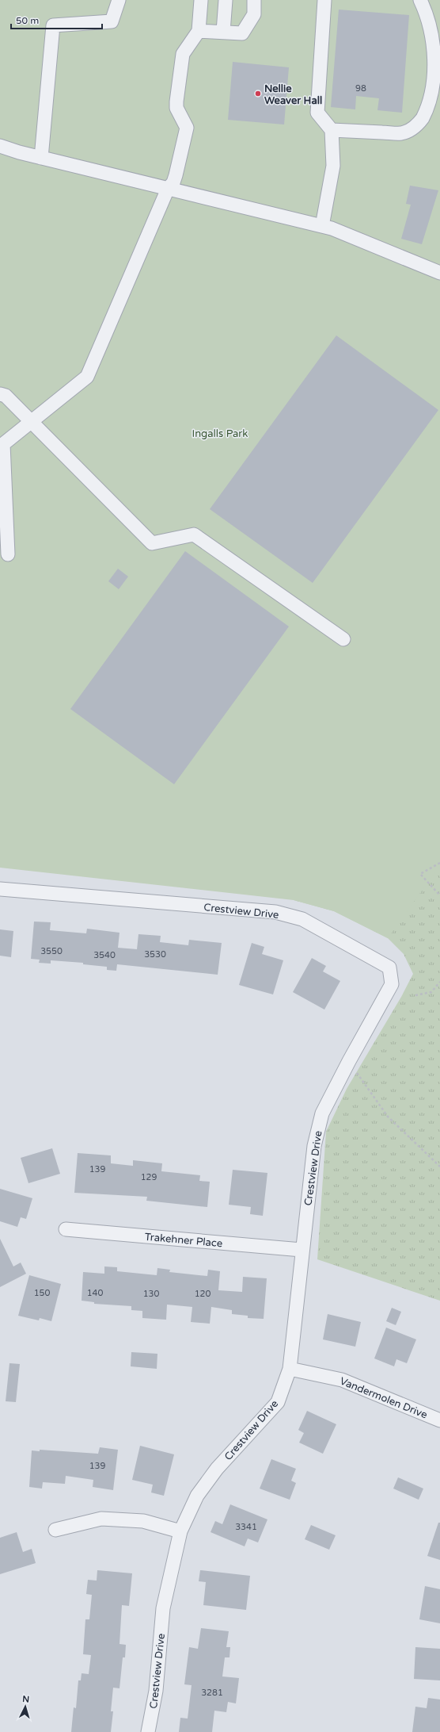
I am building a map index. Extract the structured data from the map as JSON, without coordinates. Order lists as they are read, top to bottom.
{
  "streets": {
    "street": ["Crestview Drive", "Trakehner Place", "Vandermolen Drive"]
  },
  "crossings": [
    ["Crestview Drive", "Trakehner Place"],
    ["Crestview Drive", "Vandermolen Drive"]
  ],
  "parks": ["Ingalls Park"],
  "places": ["Nellie Weaver Hall"],
  "house_numbers": [
    "98",
    "3550",
    "3530",
    "3540",
    "139",
    "129",
    "150",
    "140",
    "130",
    "120",
    "139",
    "3341",
    "3281"
  ],
  "scale_bar": "50 m",
  "north": "top"
}
